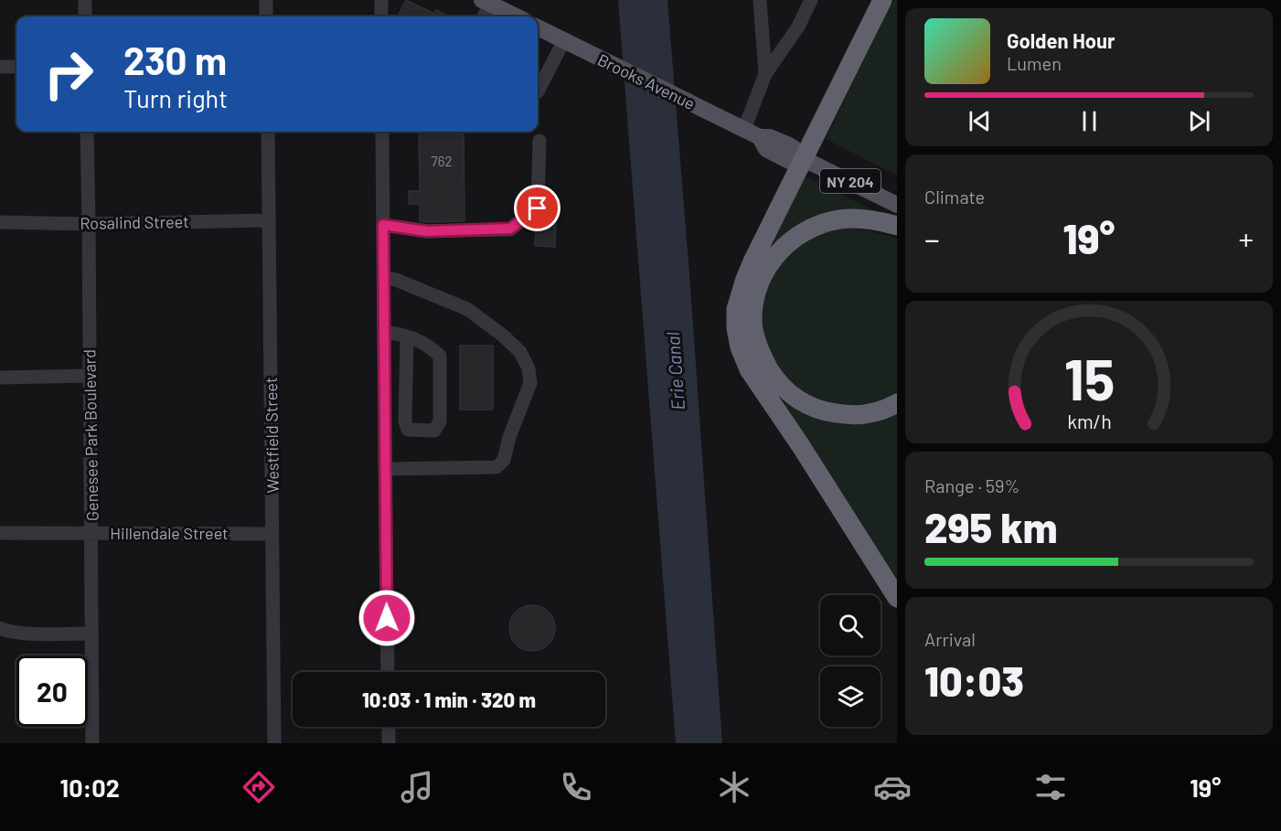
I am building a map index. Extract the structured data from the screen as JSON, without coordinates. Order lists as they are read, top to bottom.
{
  "streets": {
    "main road": ["Brooks Avenue", "NY 204"],
    "street": [
      "Rosalind Street",
      "Genesee Park Boulevard",
      "Westfield Street",
      "Hillendale Street"
    ]
  },
  "crossings": [
    ["Rosalind Street", "Genesee Park Boulevard"],
    ["Rosalind Street", "Westfield Street"],
    ["Genesee Park Boulevard", "Hillendale Street"],
    ["Westfield Street", "Hillendale Street"]
  ],
  "water": ["Erie Canal"],
  "house_numbers": ["762"],
  "page": {
    "turn": ["230 m", "Turn right"],
    "song": ["Golden Hour", "Lumen"],
    "tile": [
      "Climate",
      ["Range · 59%", "295 km"],
      ["Arrival", "10:03"]
    ],
    "heat": ["−", "19°", "+"],
    "limit": "20",
    "trip": "10:03 · 1 min · 320 m",
    "tabs": ["10:02", "19°"],
    "gauge": ["15", "km/h"]
  }
}
